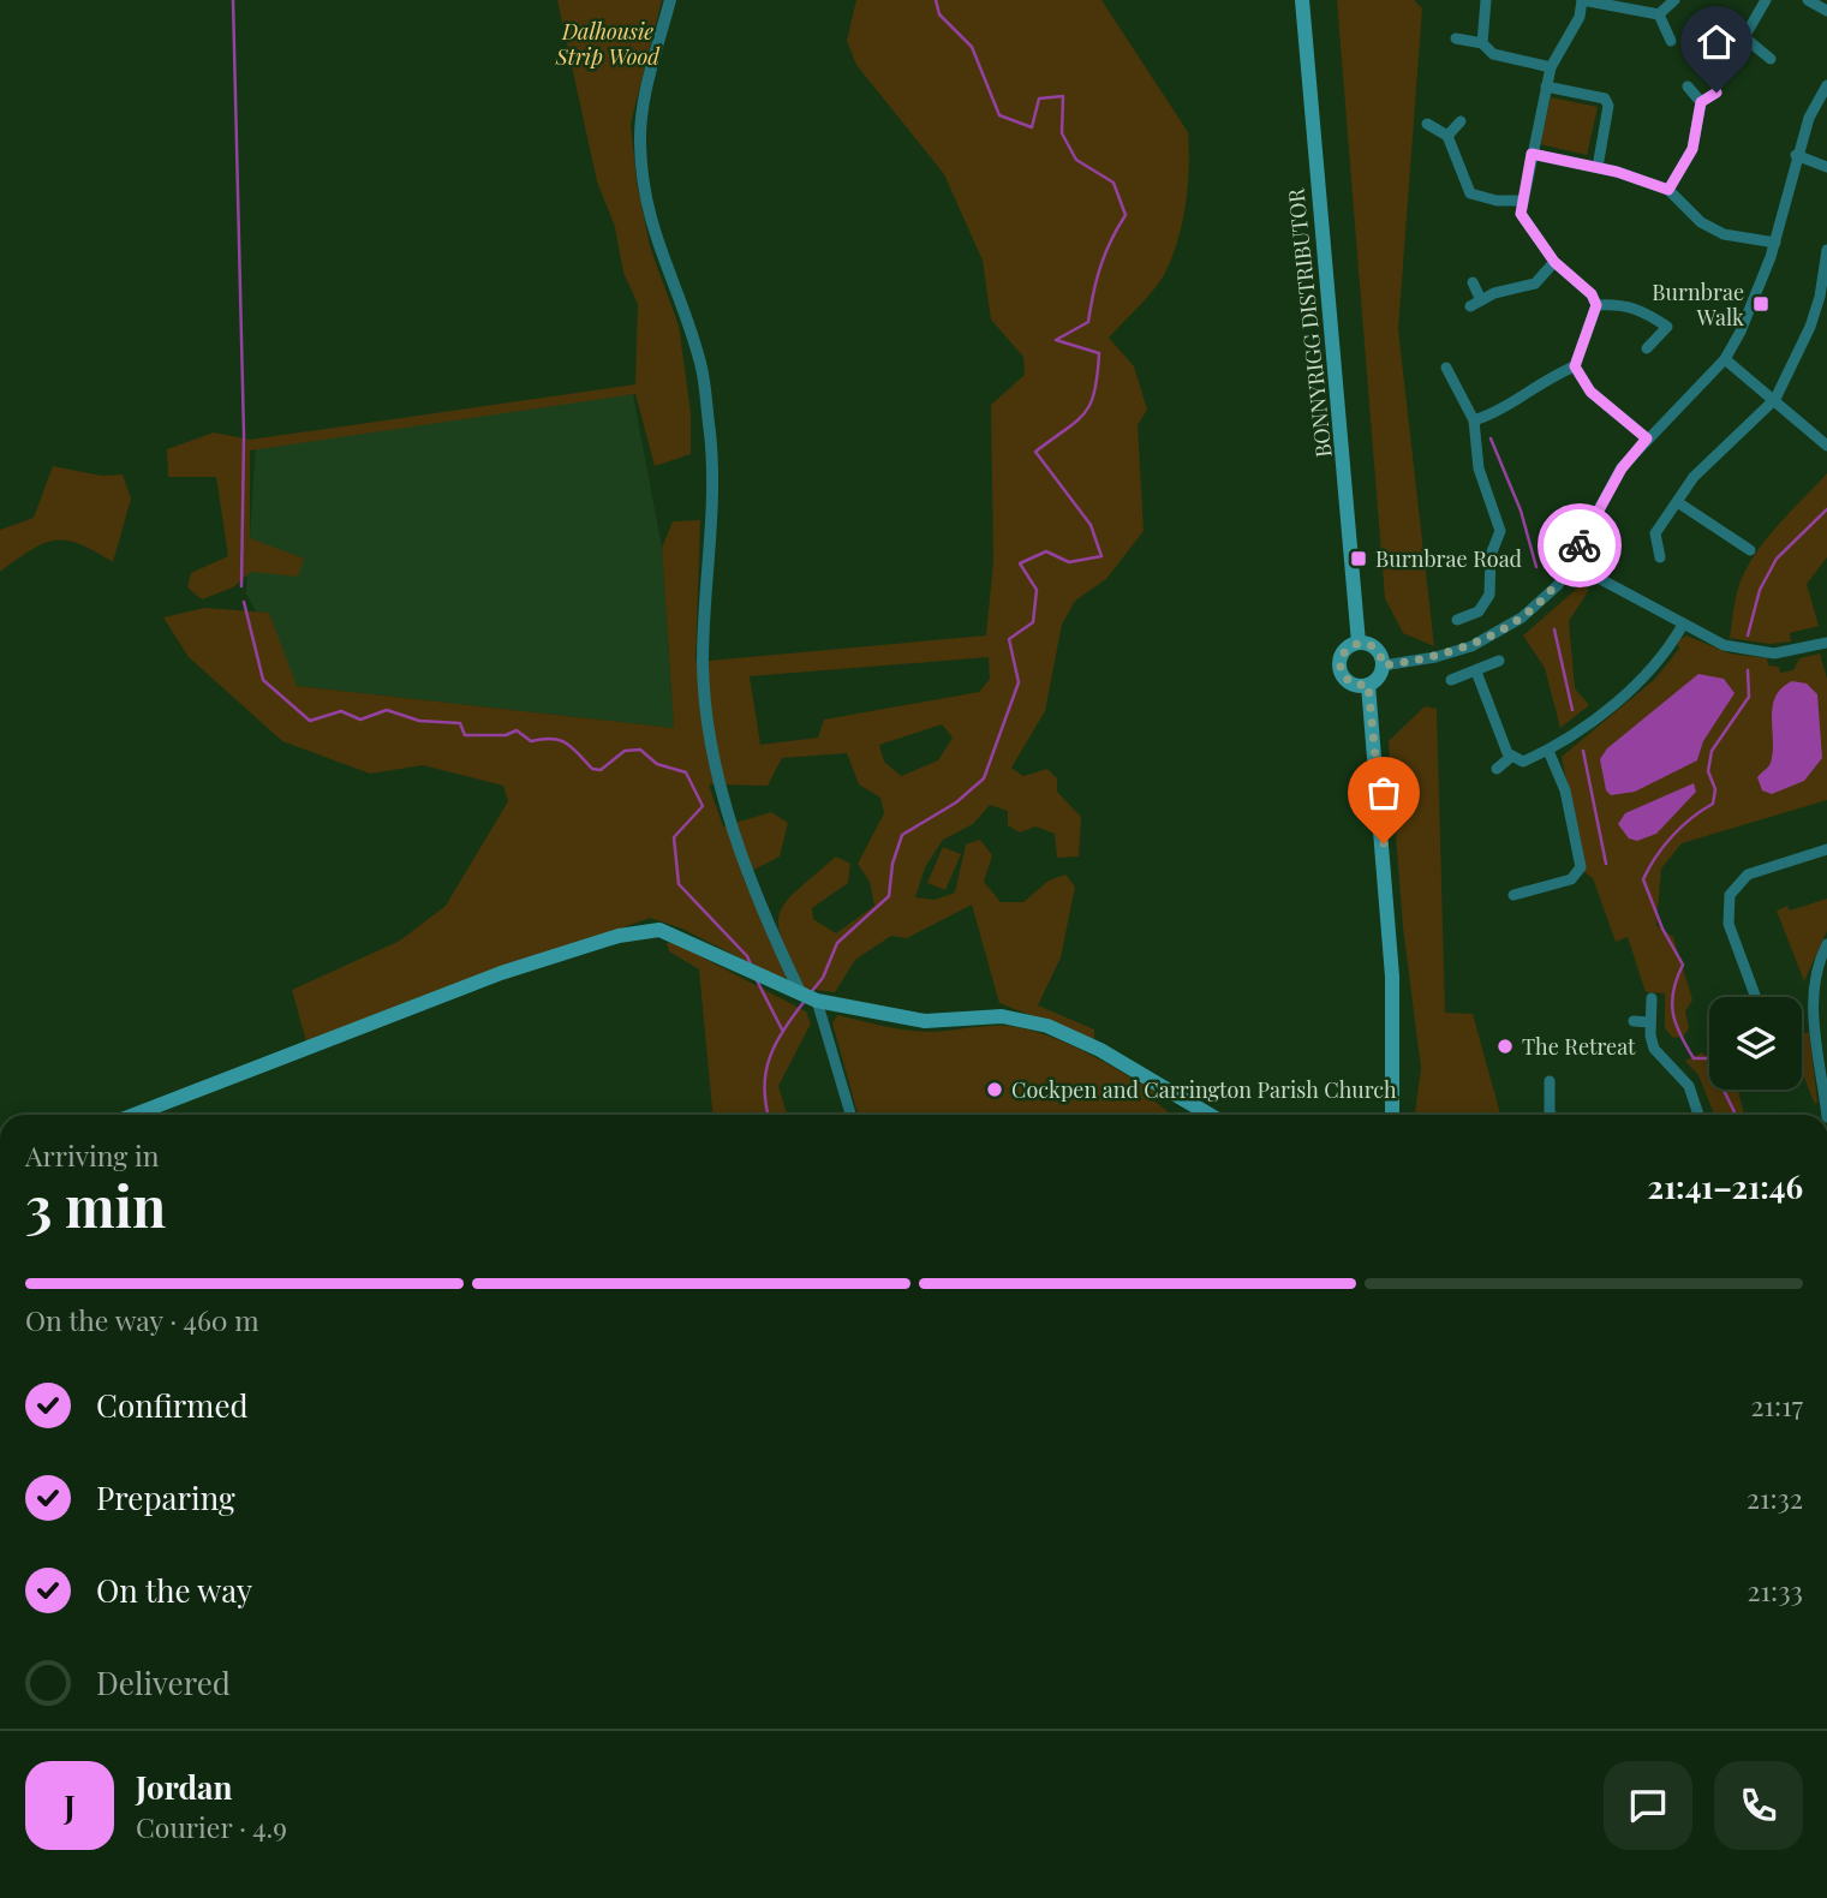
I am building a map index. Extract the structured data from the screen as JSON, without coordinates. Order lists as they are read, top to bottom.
{
  "streets": {
    "main road": ["BONNYRIGG DISTRIBUTOR"]
  },
  "parks": ["Dalhousie Strip Wood"],
  "places": {
    "transit": ["Burnbrae Walk", "Burnbrae Road"],
    "other": ["The Retreat", "Cockpen and Carrington Parish Church"]
  },
  "page": {
    "heading": ["3 min", "Arriving in", "21:41–21:46"],
    "panel": ["Jordan", "Courier · 4.9"],
    "bar": "On the way · 460 m",
    "list": [
      ["Confirmed", "21:17"],
      ["Preparing", "21:32"],
      ["On the way", "21:33"],
      "Delivered"
    ],
    "round": "J"
  }
}
